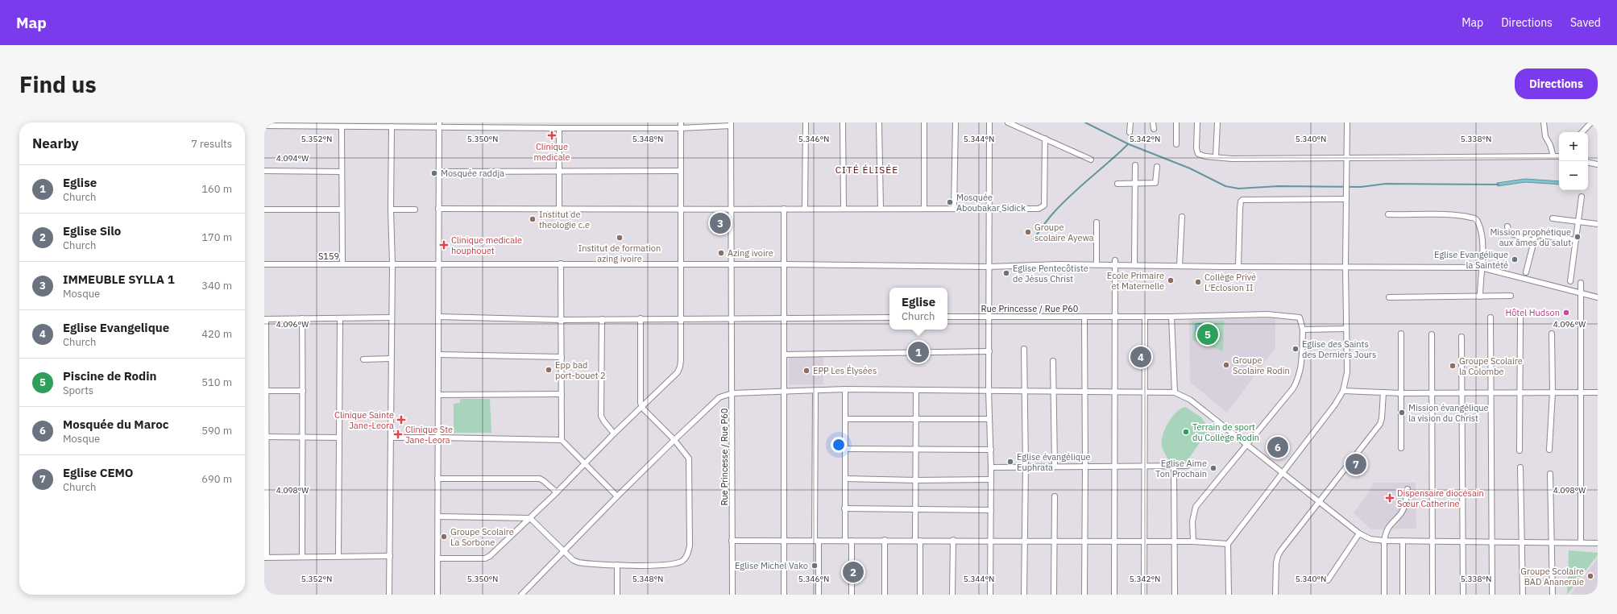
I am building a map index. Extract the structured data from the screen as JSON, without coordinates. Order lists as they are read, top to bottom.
{
  "streets": {
    "street": ["S159", "Rue Princesse / Rue P60"]
  },
  "crossings": [
    ["S159", "Rue Princesse / Rue P60"]
  ],
  "districts": ["CITÉ ÉLISÉE"],
  "places": {
    "health": [
      "Clinique medicale",
      "Clinique medicale houphouet",
      "Clinique Sainte Jane-Leora",
      "Clinique Ste Jane-Leora",
      "Dispensaire diocésain Sœur Catherine"
    ],
    "other": [
      "Mosquée raddja",
      "Mosquée Aboubakar Sidick",
      "Institut de theologie c.e",
      "Groupe scolaire Ayewa",
      "Mission prophétique aux âmes du salut",
      "Institut de formation azing ivoire",
      "Azing ivoire",
      "Eglise Evangélique la Saintété",
      "Eglise Pentecôtiste de Jésus Christ",
      "Ecole Primaire et Maternelle",
      "Collège Privé L'Eclosion II",
      "Hôtel Hudson",
      "Eglise des Saints des Derniers Jours",
      "Groupe Scolaire Rodin",
      "Groupe Scolaire la Colombe",
      "Epp bad port-bouet 2",
      "EPP Les Élysées",
      "Mission évangélique la vision du Christ",
      "Terrain de sport du Collège Rodin",
      "Eglise évangélique Euphrata",
      "Eglise Aime Ton Prochain",
      "Groupe Scolaire La Sorbone",
      "Eglise Michel Vako",
      "Groupe Scolaire BAD Ananeraie"
    ]
  },
  "page": {
    "header": "Map",
    "nav": ["Map", "Directions", "Saved"],
    "buttons": "Directions",
    "title": "Find us",
    "heading": ["Nearby", "7 results"],
    "map_buttons": ["+", "−"],
    "list": [
      {
        "mark": "1",
        "name": "Eglise",
        "note": "Church",
        "value": "160 m"
      },
      {
        "mark": "2",
        "name": "Eglise Silo",
        "note": "Church",
        "value": "170 m"
      },
      {
        "mark": "3",
        "name": "IMMEUBLE SYLLA 1",
        "note": "Mosque",
        "value": "340 m"
      },
      {
        "mark": "4",
        "name": "Eglise Evangelique",
        "note": "Church",
        "value": "420 m"
      },
      {
        "mark": "5",
        "name": "Piscine de Rodin",
        "note": "Sports",
        "value": "510 m"
      },
      {
        "mark": "6",
        "name": "Mosquée du Maroc",
        "note": "Mosque",
        "value": "590 m"
      },
      {
        "mark": "7",
        "name": "Eglise CEMO",
        "note": "Church",
        "value": "690 m"
      }
    ],
    "pins": [
      "3",
      "5",
      "1",
      "4",
      "6",
      "7",
      "2"
    ],
    "popup": ["Eglise", "Church"]
  },
  "coordinates": [
    "5.352°N",
    "5.350°N",
    "5.348°N",
    "5.346°N",
    "5.344°N",
    "5.342°N",
    "5.340°N",
    "5.338°N",
    "4.094°W",
    "4.096°W",
    "4.098°W"
  ]
}
